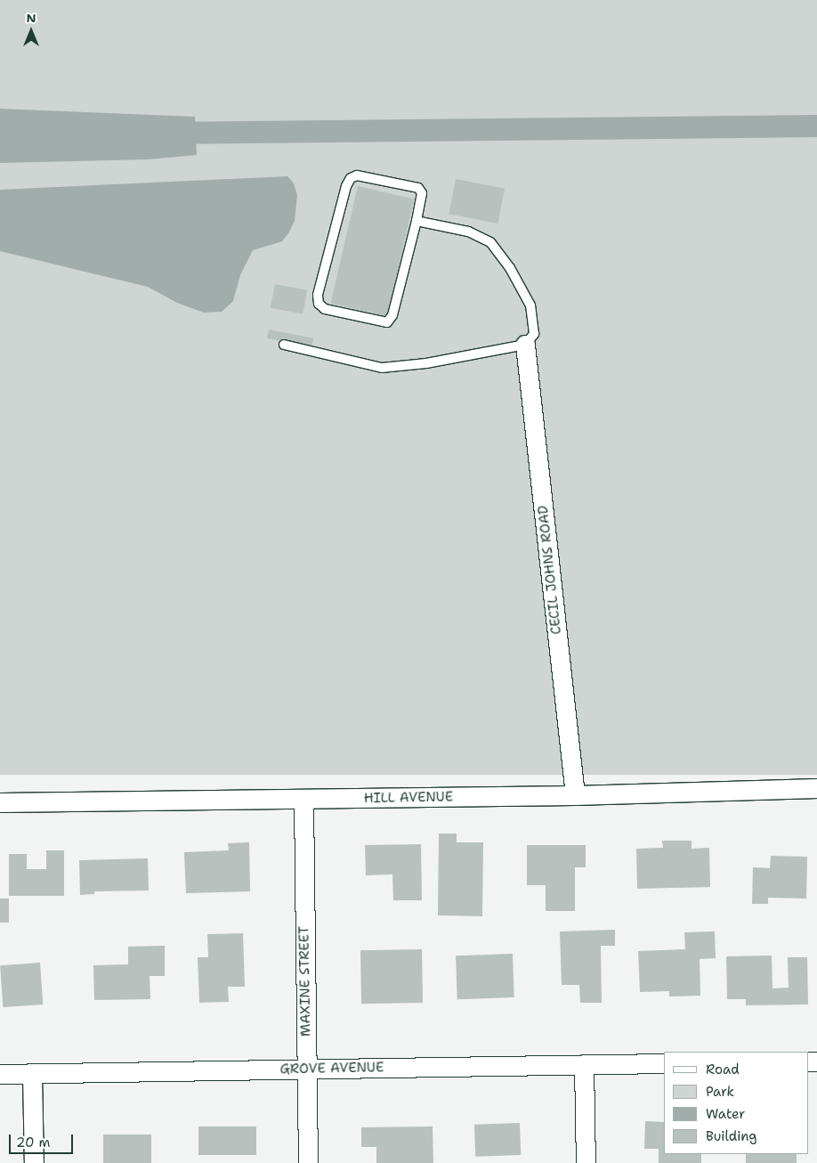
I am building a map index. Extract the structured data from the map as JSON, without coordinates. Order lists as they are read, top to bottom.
{
  "streets": {
    "street": [
      "CECIL JOHNS ROAD",
      "HILL AVENUE",
      "MAXINE STREET",
      "GROVE AVENUE"
    ]
  },
  "crossings": [
    ["CECIL JOHNS ROAD", "HILL AVENUE"],
    ["HILL AVENUE", "MAXINE STREET"],
    ["MAXINE STREET", "GROVE AVENUE"]
  ],
  "legend": [
    "Road",
    "Park",
    "Water",
    "Building"
  ],
  "scale_bar": "20 m",
  "north": "top"
}
